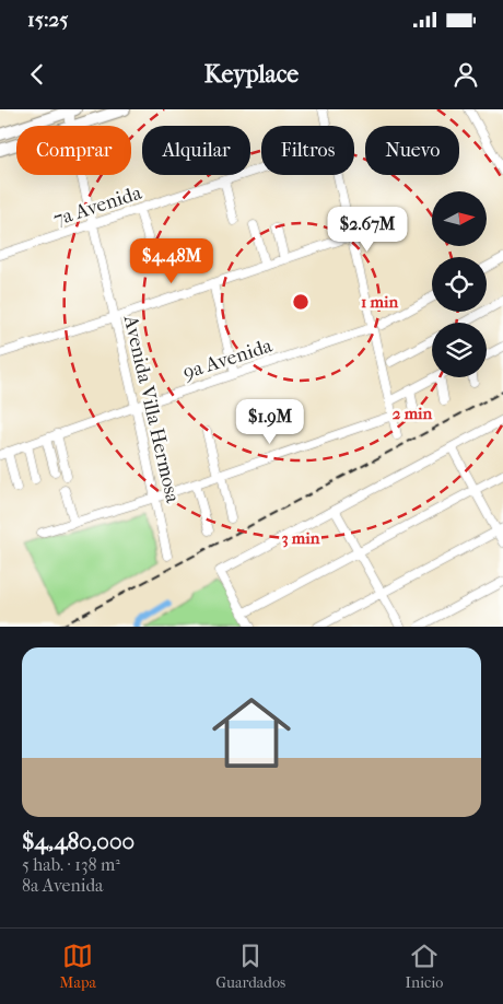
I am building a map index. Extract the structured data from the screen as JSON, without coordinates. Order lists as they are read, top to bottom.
{
  "streets": {
    "street": ["7a Avenida", "9a Avenida", "Avenida Villa Hermosa"]
  },
  "crossings": [
    ["7a Avenida", "Avenida Villa Hermosa"],
    ["9a Avenida", "Avenida Villa Hermosa"]
  ],
  "north": "right",
  "page": {
    "status": "15:25",
    "header": "Keyplace",
    "chip": [
      "Comprar",
      "Alquilar",
      "Filtros",
      "Nuevo"
    ],
    "price": ["$2.67M", "$4.48M", "$1.9M"],
    "list": [
      {
        "name": "$4,480,000",
        "note": "5 hab. · 138 m² · 8a Avenida"
      }
    ],
    "tabs": ["Mapa", "Guardados", "Inicio"]
  },
  "rings": ["1 min", "2 min", "3 min"]
}
